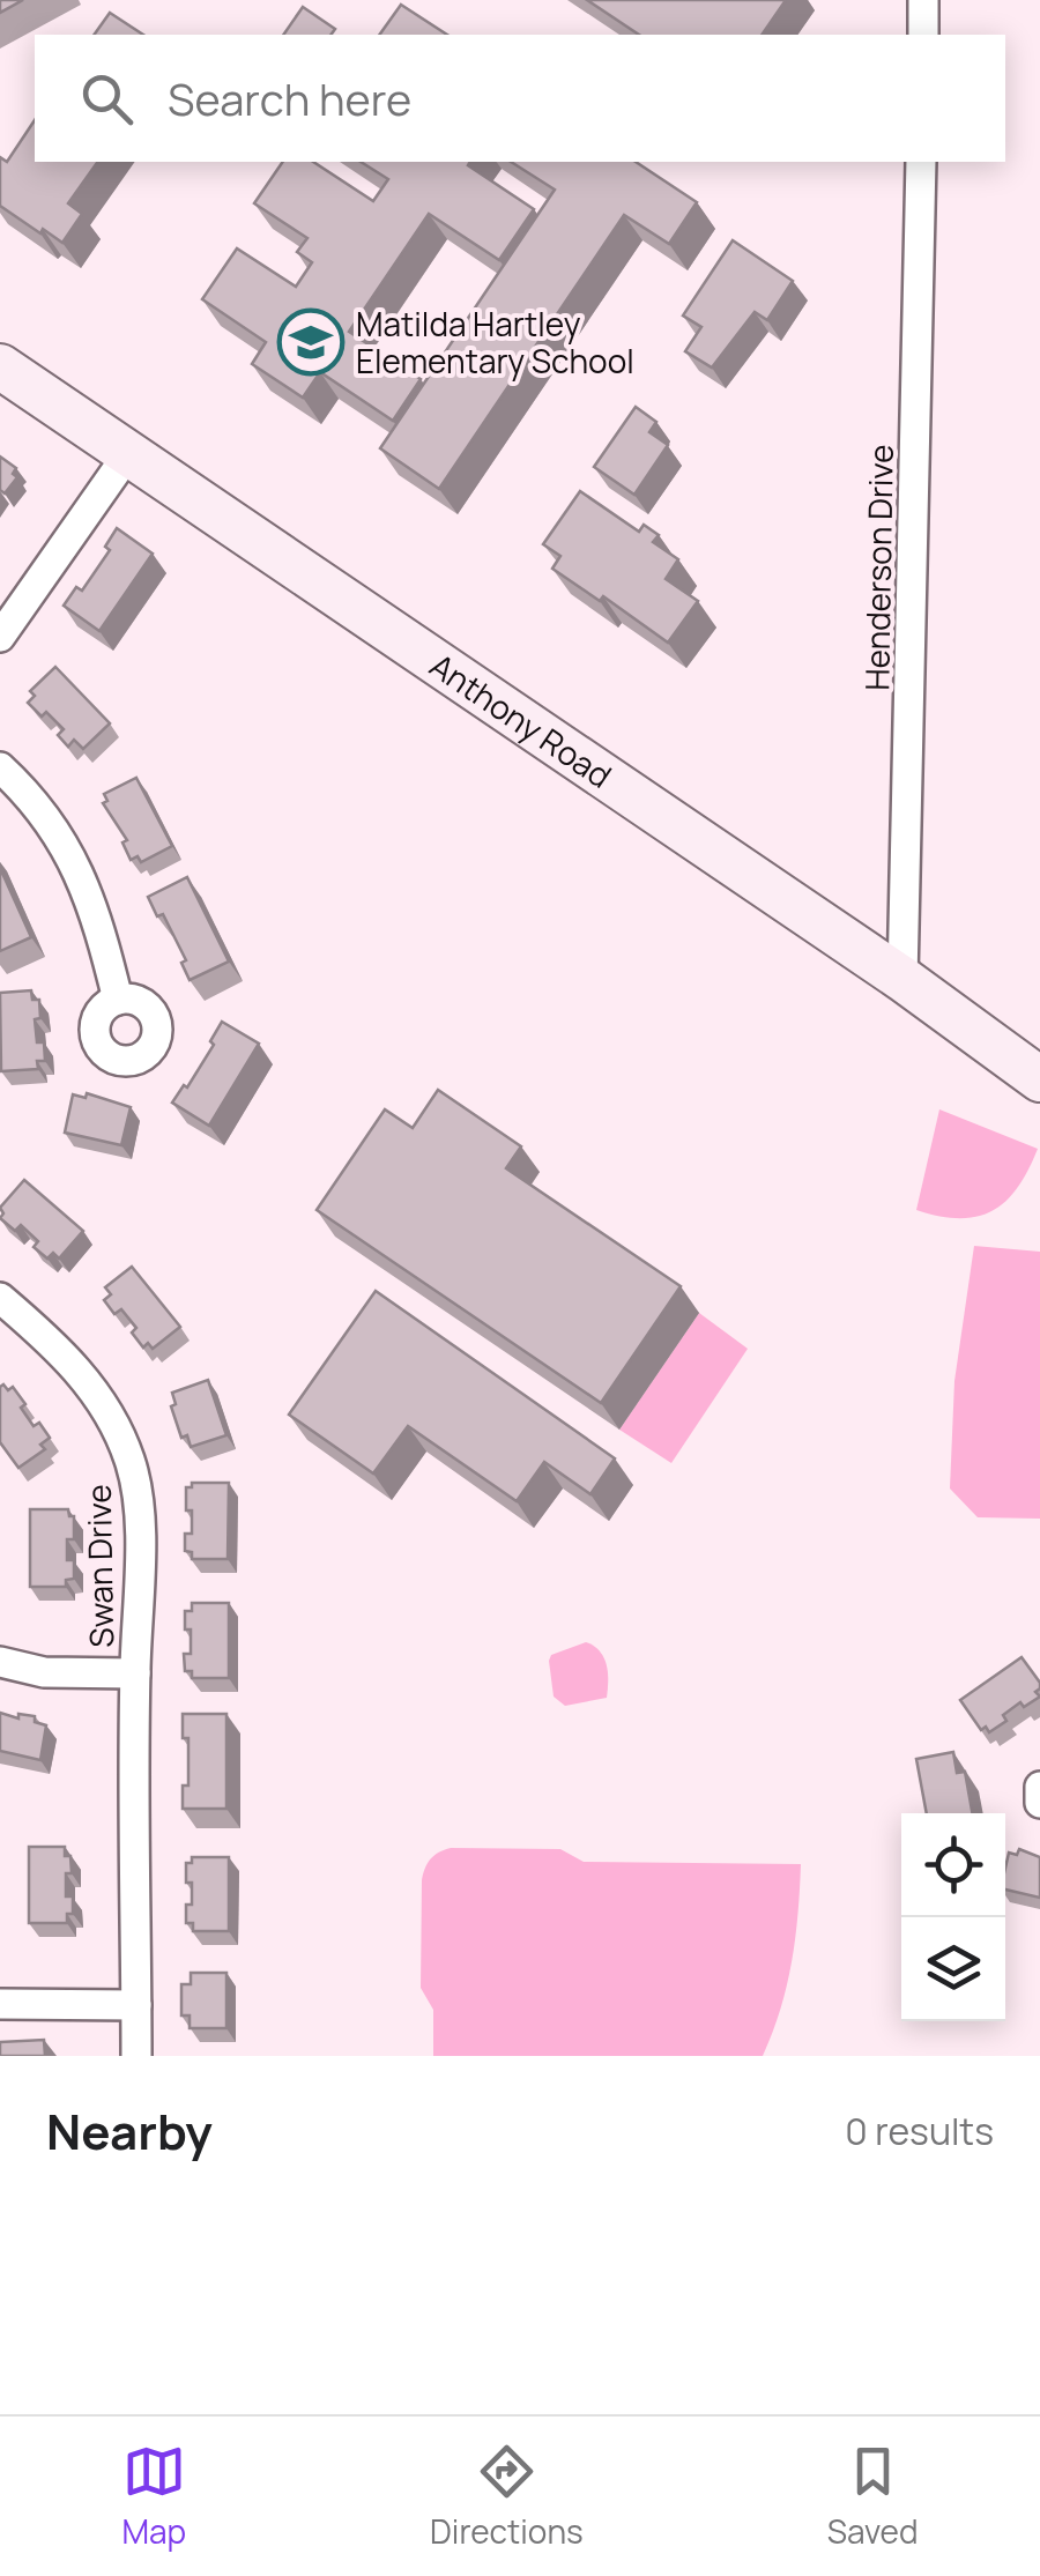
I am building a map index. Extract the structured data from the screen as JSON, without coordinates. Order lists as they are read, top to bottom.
{
  "streets": {
    "street": ["Henderson Drive", "Anthony Road", "Swan Drive"]
  },
  "crossings": [
    ["Henderson Drive", "Anthony Road"]
  ],
  "places": {
    "school or university": ["Matilda Hartley Elementary School"]
  },
  "page": {
    "search": "Search here",
    "heading": ["Nearby", "0 results"],
    "nav": ["Map", "Directions", "Saved"]
  }
}
